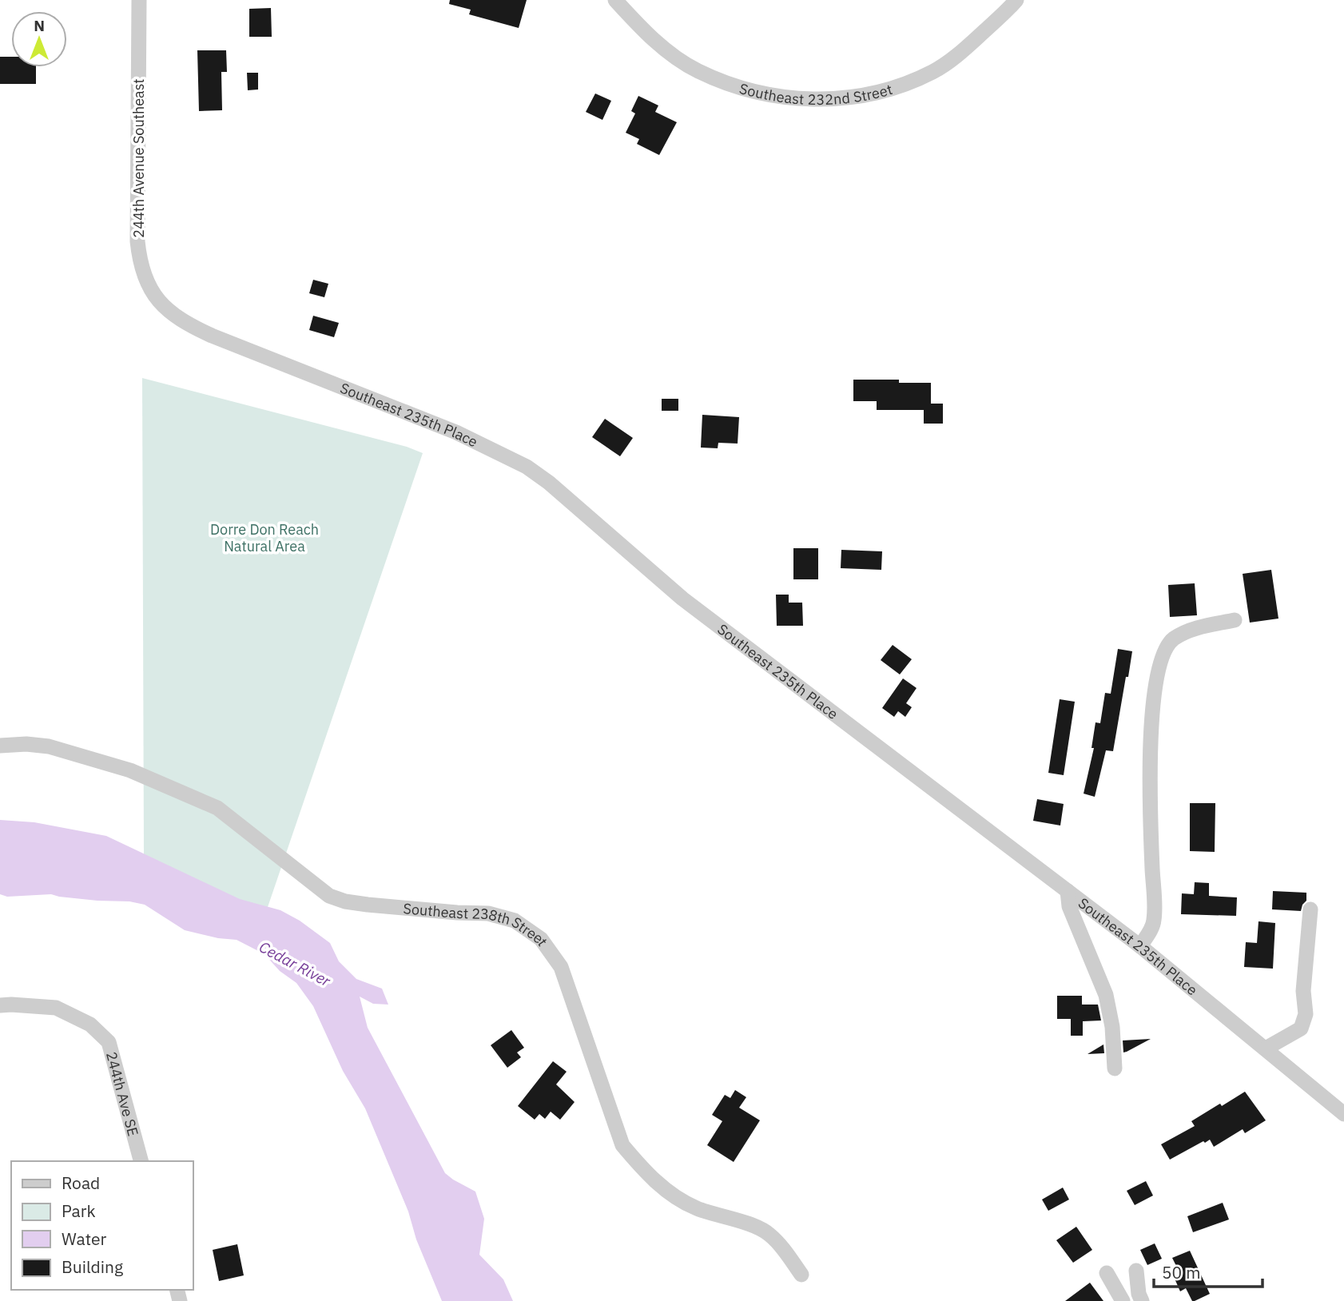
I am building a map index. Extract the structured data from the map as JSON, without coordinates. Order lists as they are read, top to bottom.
{
  "streets": {
    "street": [
      "Southeast 232nd Street",
      "244th Avenue Southeast",
      "Southeast 235th Place",
      "Southeast 238th Street",
      "244th Ave SE"
    ]
  },
  "crossings": [
    ["244th Avenue Southeast", "Southeast 235th Place"]
  ],
  "water": ["Cedar River"],
  "parks": ["Dorre Don Reach Natural Area"],
  "legend": [
    "Road",
    "Park",
    "Water",
    "Building"
  ],
  "scale_bar": "50 m",
  "north": "top"
}
